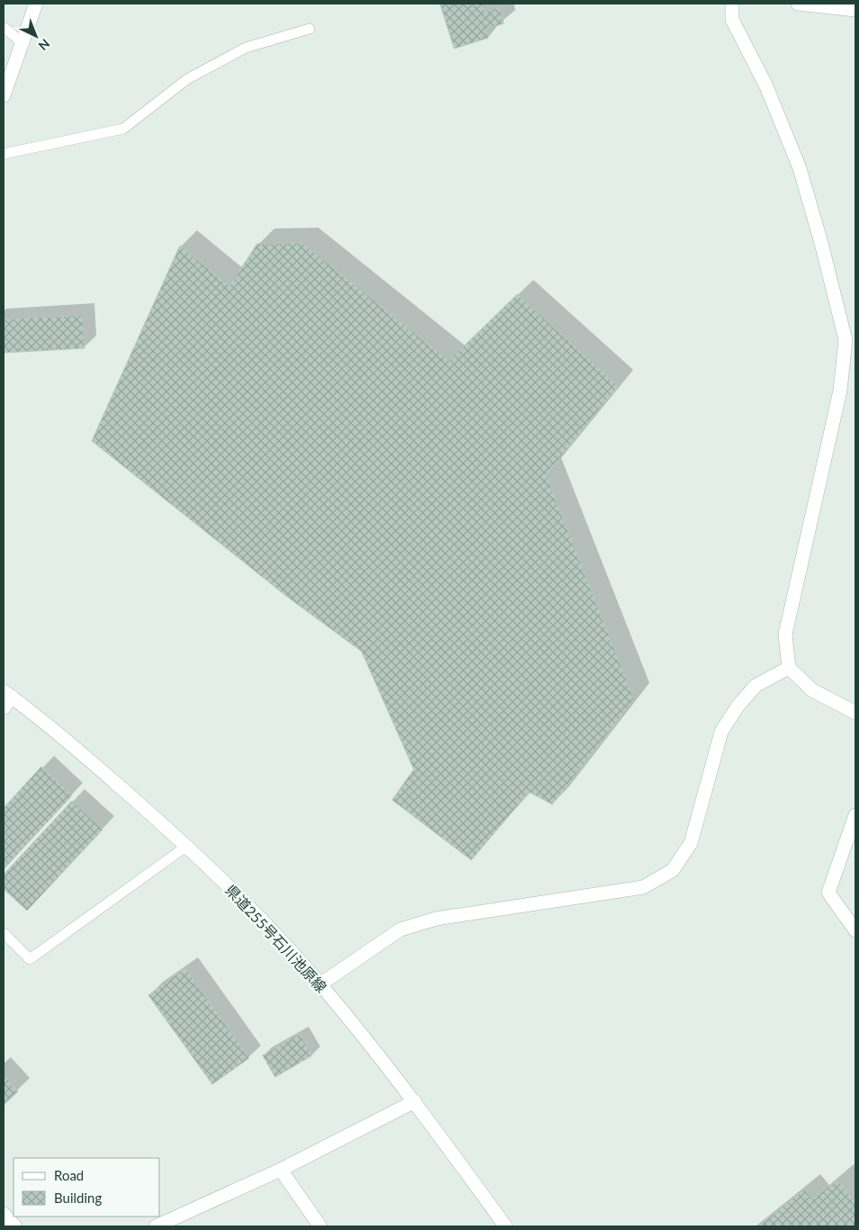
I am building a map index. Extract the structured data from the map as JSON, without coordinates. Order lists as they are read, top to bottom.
{
  "streets": {
    "street": ["県道255号石川池原線"]
  },
  "legend": ["Road", "Building"],
  "north": "bottom right"
}
